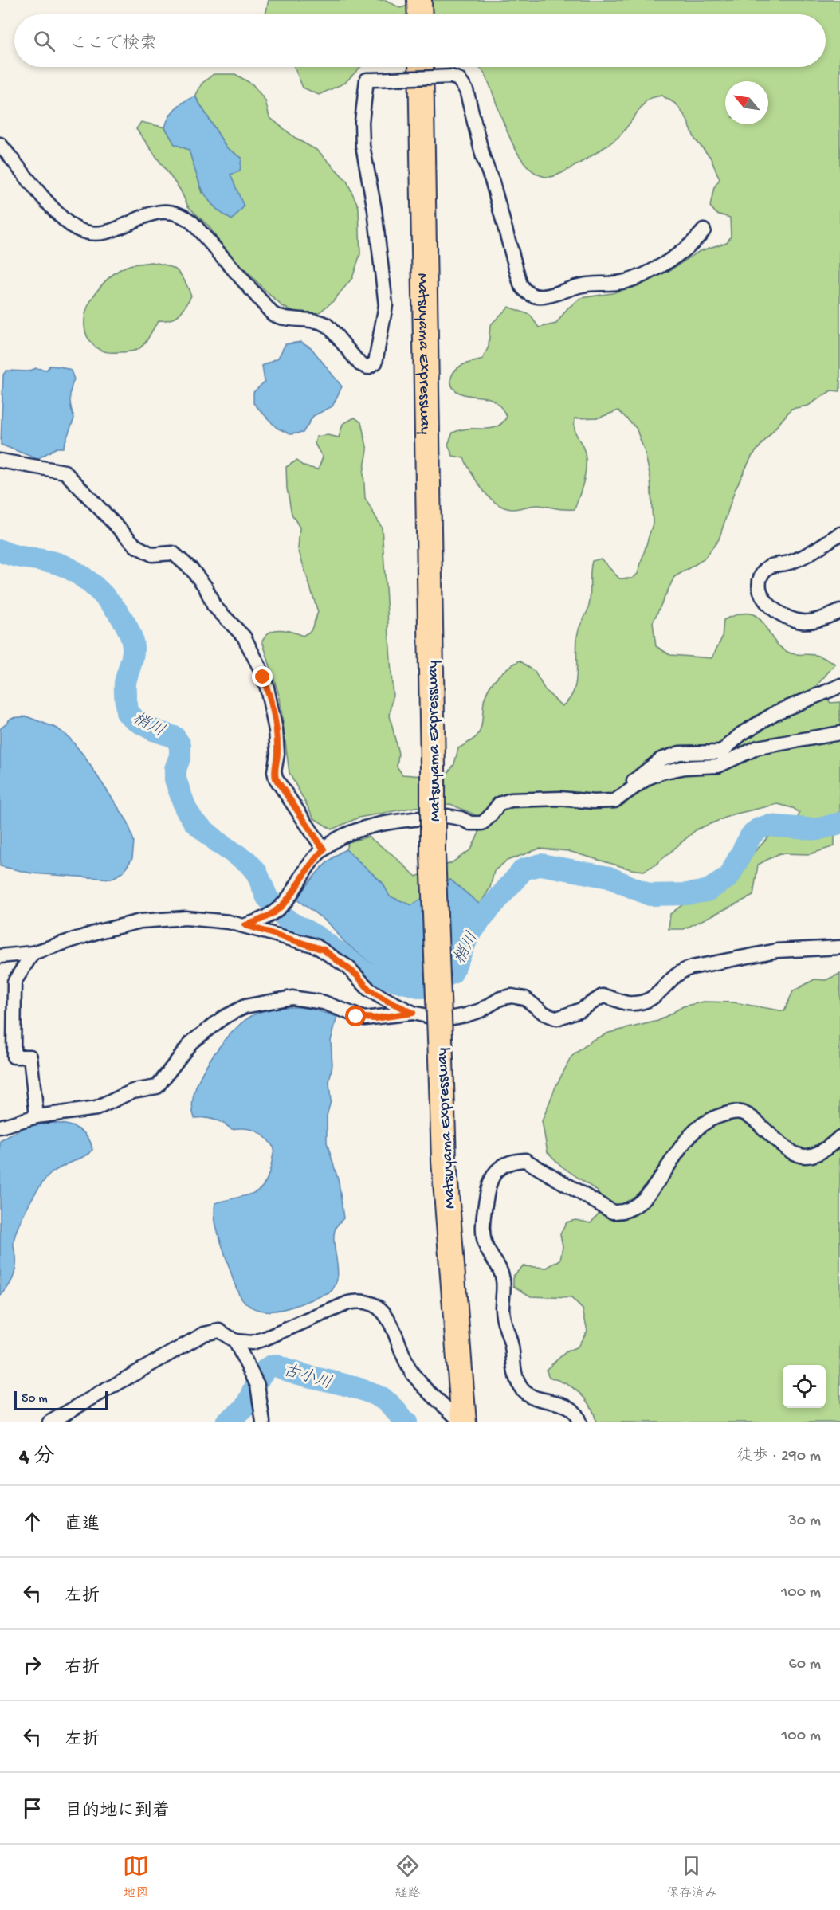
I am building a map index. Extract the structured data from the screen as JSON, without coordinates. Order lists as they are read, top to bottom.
{
  "streets": {
    "highway": ["Matsuyama Expressway"]
  },
  "water": ["梢川", "古小川"],
  "scale_bar": "50 m",
  "north": "top left",
  "page": {
    "search": "ここで検索",
    "scale": "50 m",
    "heading": ["4 分", "徒歩 · 290 m"],
    "list": [
      ["直進", "30 m"],
      ["左折", "100 m"],
      ["右折", "60 m"],
      ["左折", "100 m"],
      "目的地に到着"
    ],
    "nav": ["地図", "経路", "保存済み"]
  }
}
